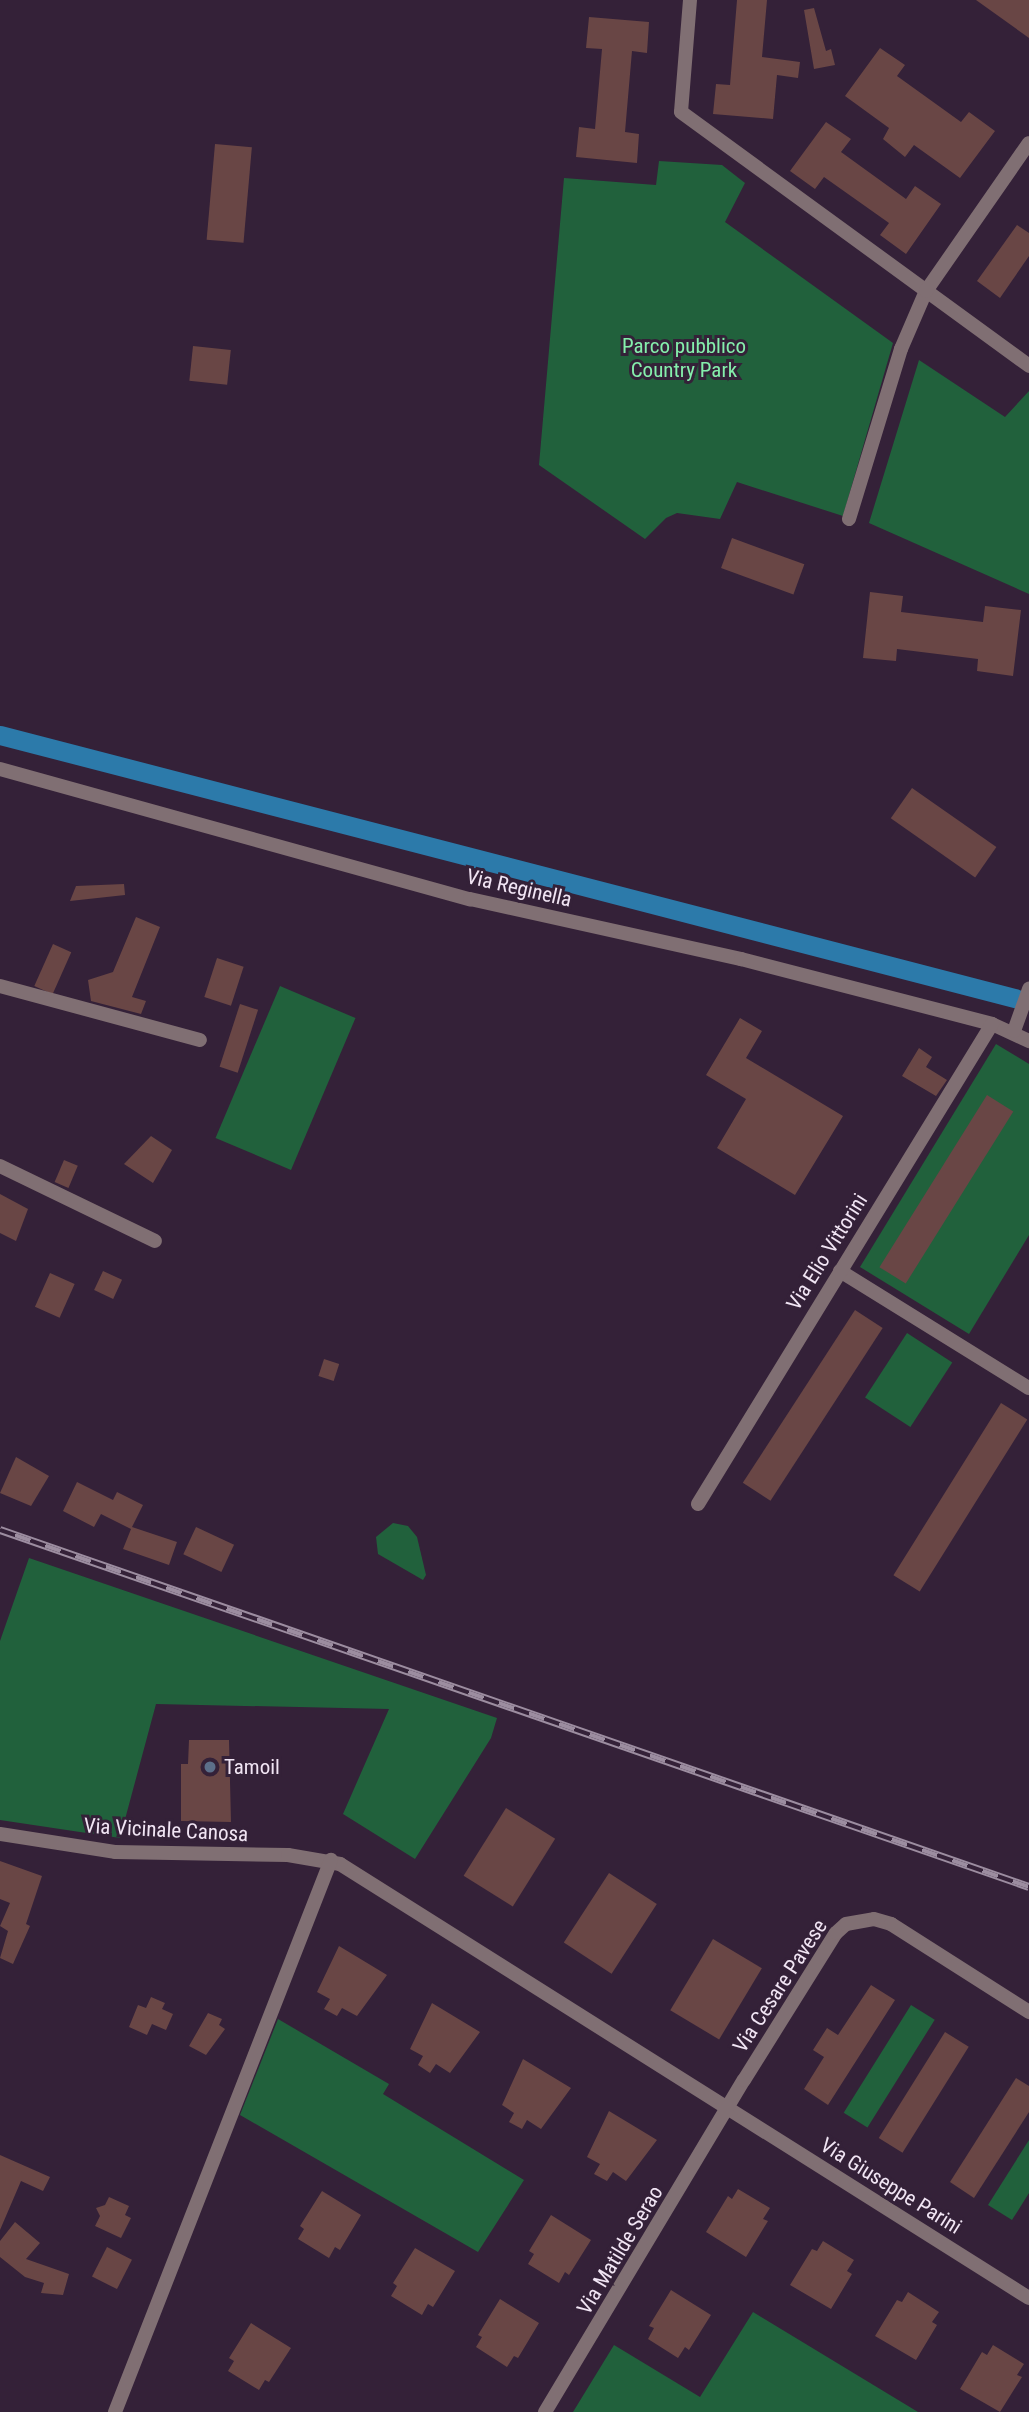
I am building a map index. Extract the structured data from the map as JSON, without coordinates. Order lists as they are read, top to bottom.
{
  "streets": {
    "street": [
      "Via Reginella",
      "Via Elio Vittorini",
      "Via Vicinale Canosa",
      "Via Cesare Pavese",
      "Via Giuseppe Parini",
      "Via Matilde Serao"
    ]
  },
  "crossings": [
    ["Via Reginella", "Via Elio Vittorini"],
    ["Via Vicinale Canosa", "Via Giuseppe Parini"],
    ["Via Cesare Pavese", "Via Giuseppe Parini"],
    ["Via Cesare Pavese", "Via Matilde Serao"],
    ["Via Giuseppe Parini", "Via Matilde Serao"]
  ],
  "parks": ["Parco pubblico Country Park"],
  "places": ["Tamoil"]
}
